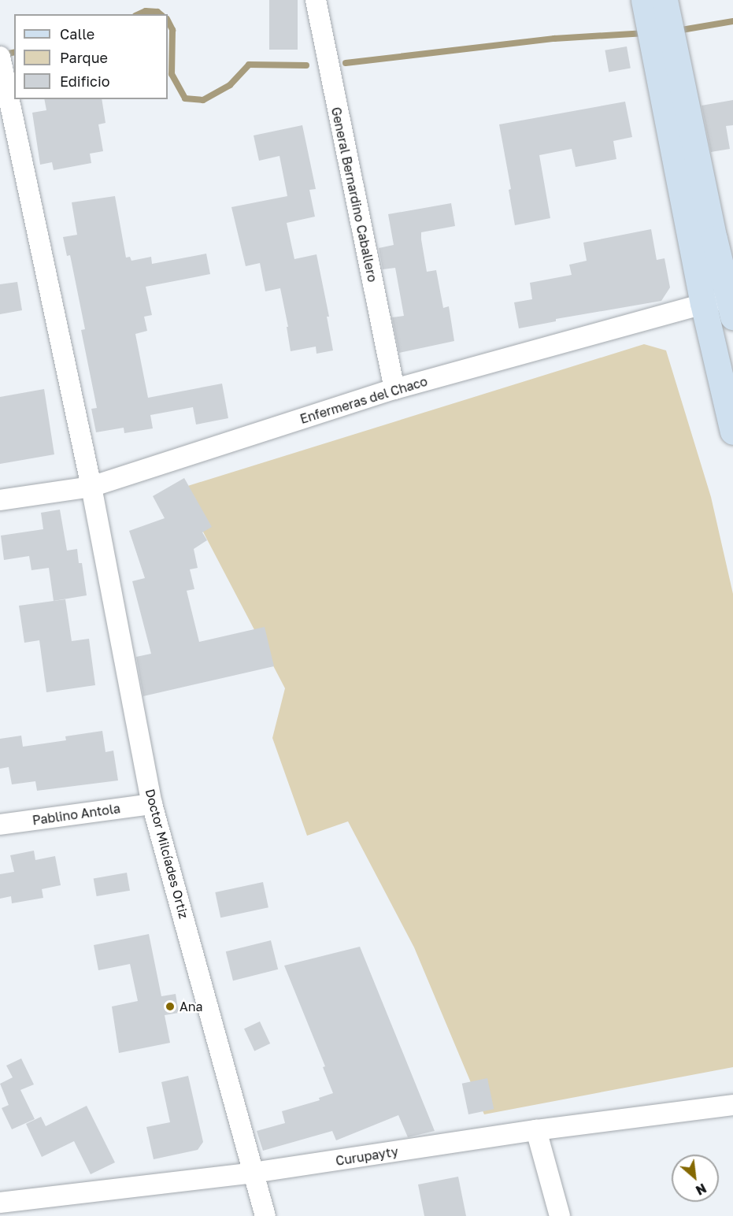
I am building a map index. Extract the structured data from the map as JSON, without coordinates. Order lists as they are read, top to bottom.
{
  "streets": {
    "street": [
      "General Bernardino Caballero",
      "Enfermeras del Chaco",
      "Pablino Antola",
      "Doctor Milcíades Ortiz",
      "Curupayty"
    ]
  },
  "crossings": [
    ["General Bernardino Caballero", "Enfermeras del Chaco"],
    ["Enfermeras del Chaco", "Doctor Milcíades Ortiz"],
    ["Pablino Antola", "Doctor Milcíades Ortiz"],
    ["Doctor Milcíades Ortiz", "Curupayty"]
  ],
  "places": ["Ana"],
  "legend": ["Calle", "Parque", "Edificio"],
  "north": "bottom right"
}
